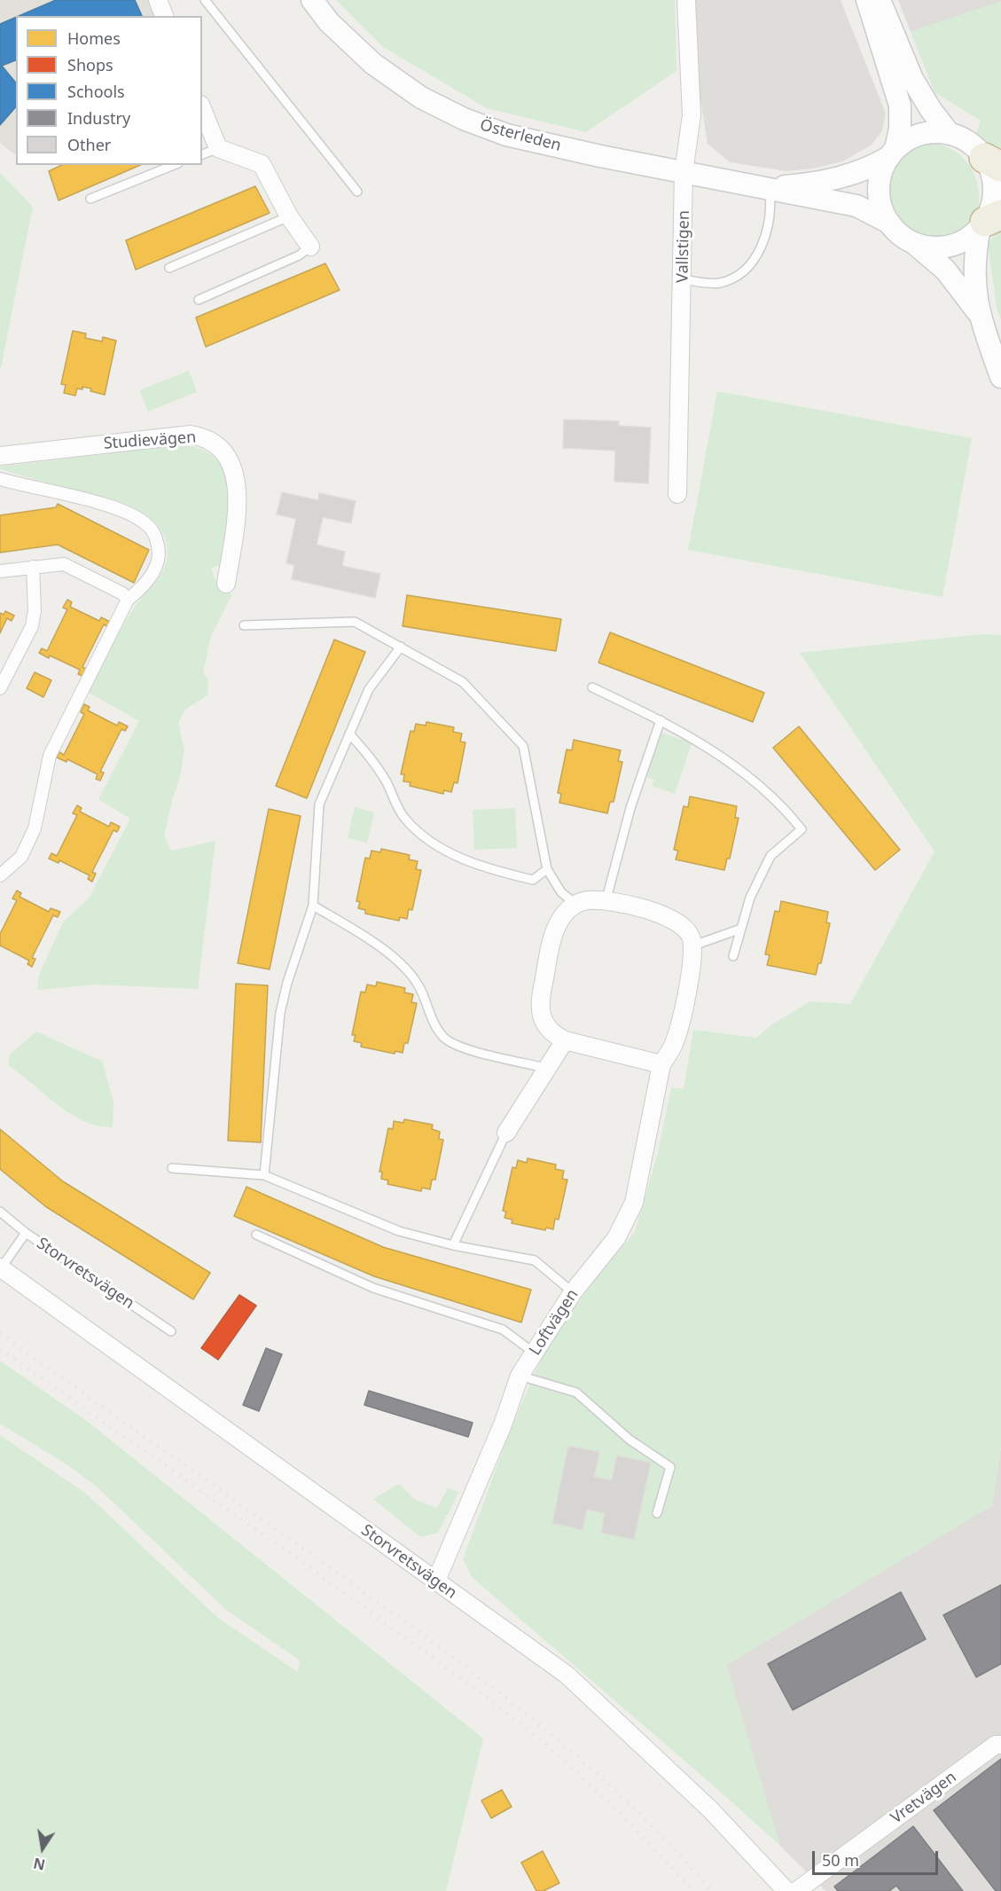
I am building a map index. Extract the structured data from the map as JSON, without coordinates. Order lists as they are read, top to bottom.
{
  "streets": {
    "street": [
      "Österleden",
      "Vallstigen",
      "Studievägen",
      "Storvretsvägen",
      "Loftvägen",
      "Vretvägen"
    ]
  },
  "crossings": [
    ["Österleden", "Vallstigen"],
    ["Storvretsvägen", "Loftvägen"]
  ],
  "legend": [
    "Homes",
    "Shops",
    "Schools",
    "Industry",
    "Other"
  ],
  "scale_bar": "50 m",
  "north": "bottom"
}
